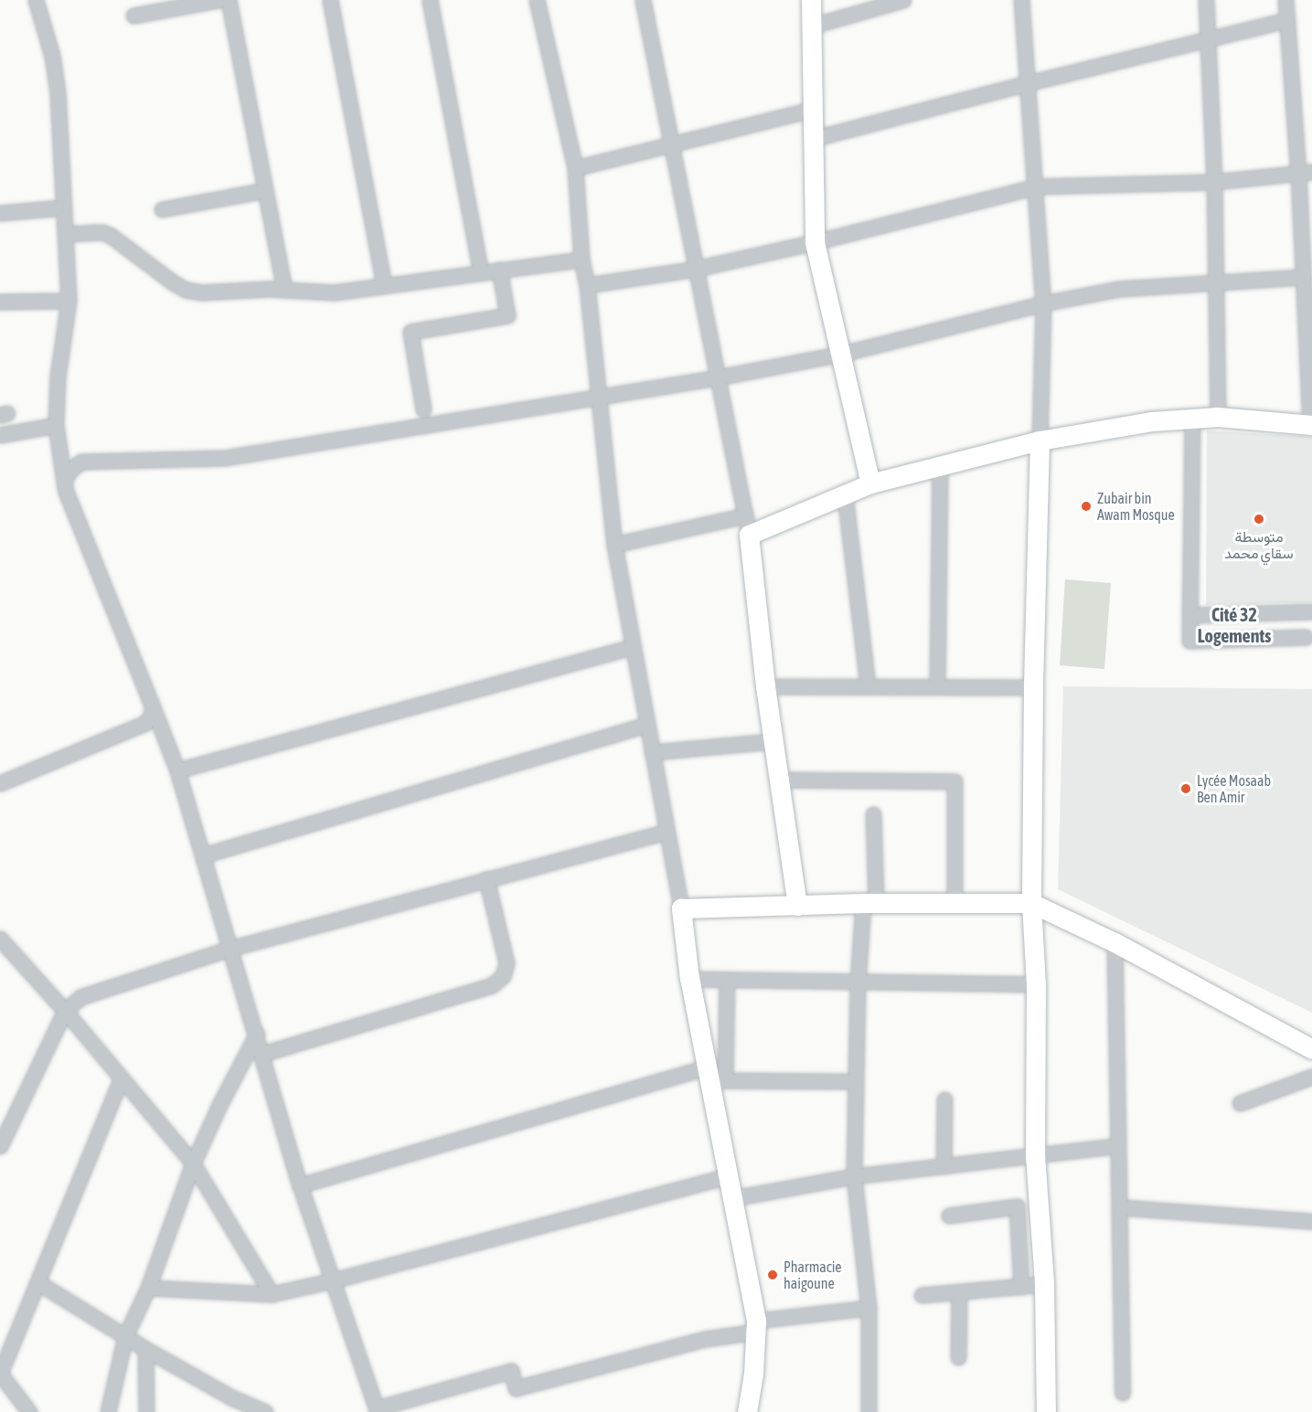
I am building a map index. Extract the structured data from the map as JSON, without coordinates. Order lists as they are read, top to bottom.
{
  "districts": ["Cité 32 Logements"],
  "places": [
    "Zubair bin Awam Mosque",
    "متوسطة سقاي محمد",
    "Lycée Mosaab Ben Amir",
    "Pharmacie haigoune"
  ]
}
